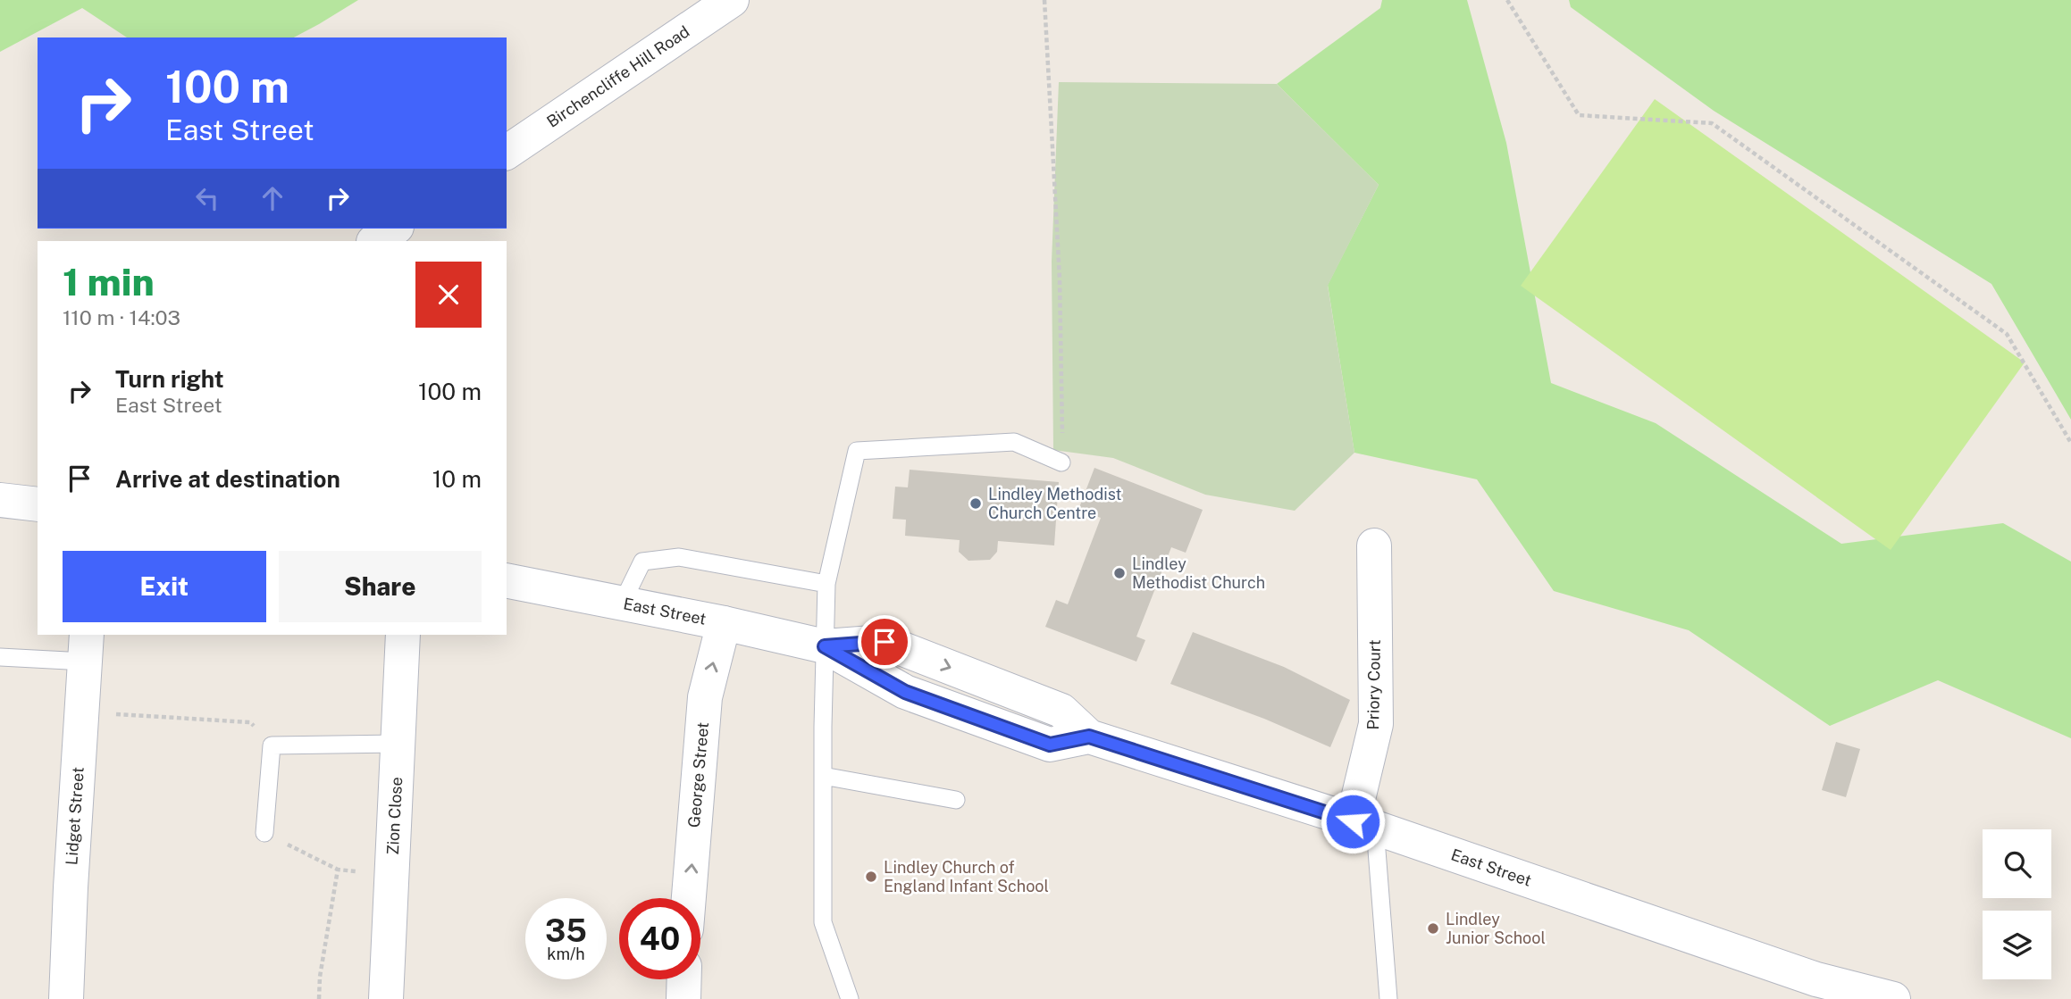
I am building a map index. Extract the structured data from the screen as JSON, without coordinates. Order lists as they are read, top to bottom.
{
  "streets": {
    "street": [
      "Birchencliffe Hill Road",
      "East Street",
      "Priory Court",
      "George Street",
      "Lidget Street",
      "Zion Close"
    ]
  },
  "crossings": [
    ["East Street", "Priory Court"],
    ["East Street", "George Street"]
  ],
  "one_way": ["George Street"],
  "places": [
    "Lindley Methodist Church Centre",
    "Lindley Methodist Church",
    "Lindley Church of England Infant School",
    "Lindley Junior School"
  ],
  "page": {
    "turn": ["100 m", "East Street"],
    "heading": ["1 min", "110 m · 14:03"],
    "list": [
      {
        "name": "Turn right",
        "note": "East Street",
        "value": "100 m"
      },
      {
        "name": "Arrive at destination",
        "value": "10 m"
      }
    ],
    "buttons": ["Exit", "Share"],
    "speed": "35 km/h",
    "limit": "40"
  }
}
